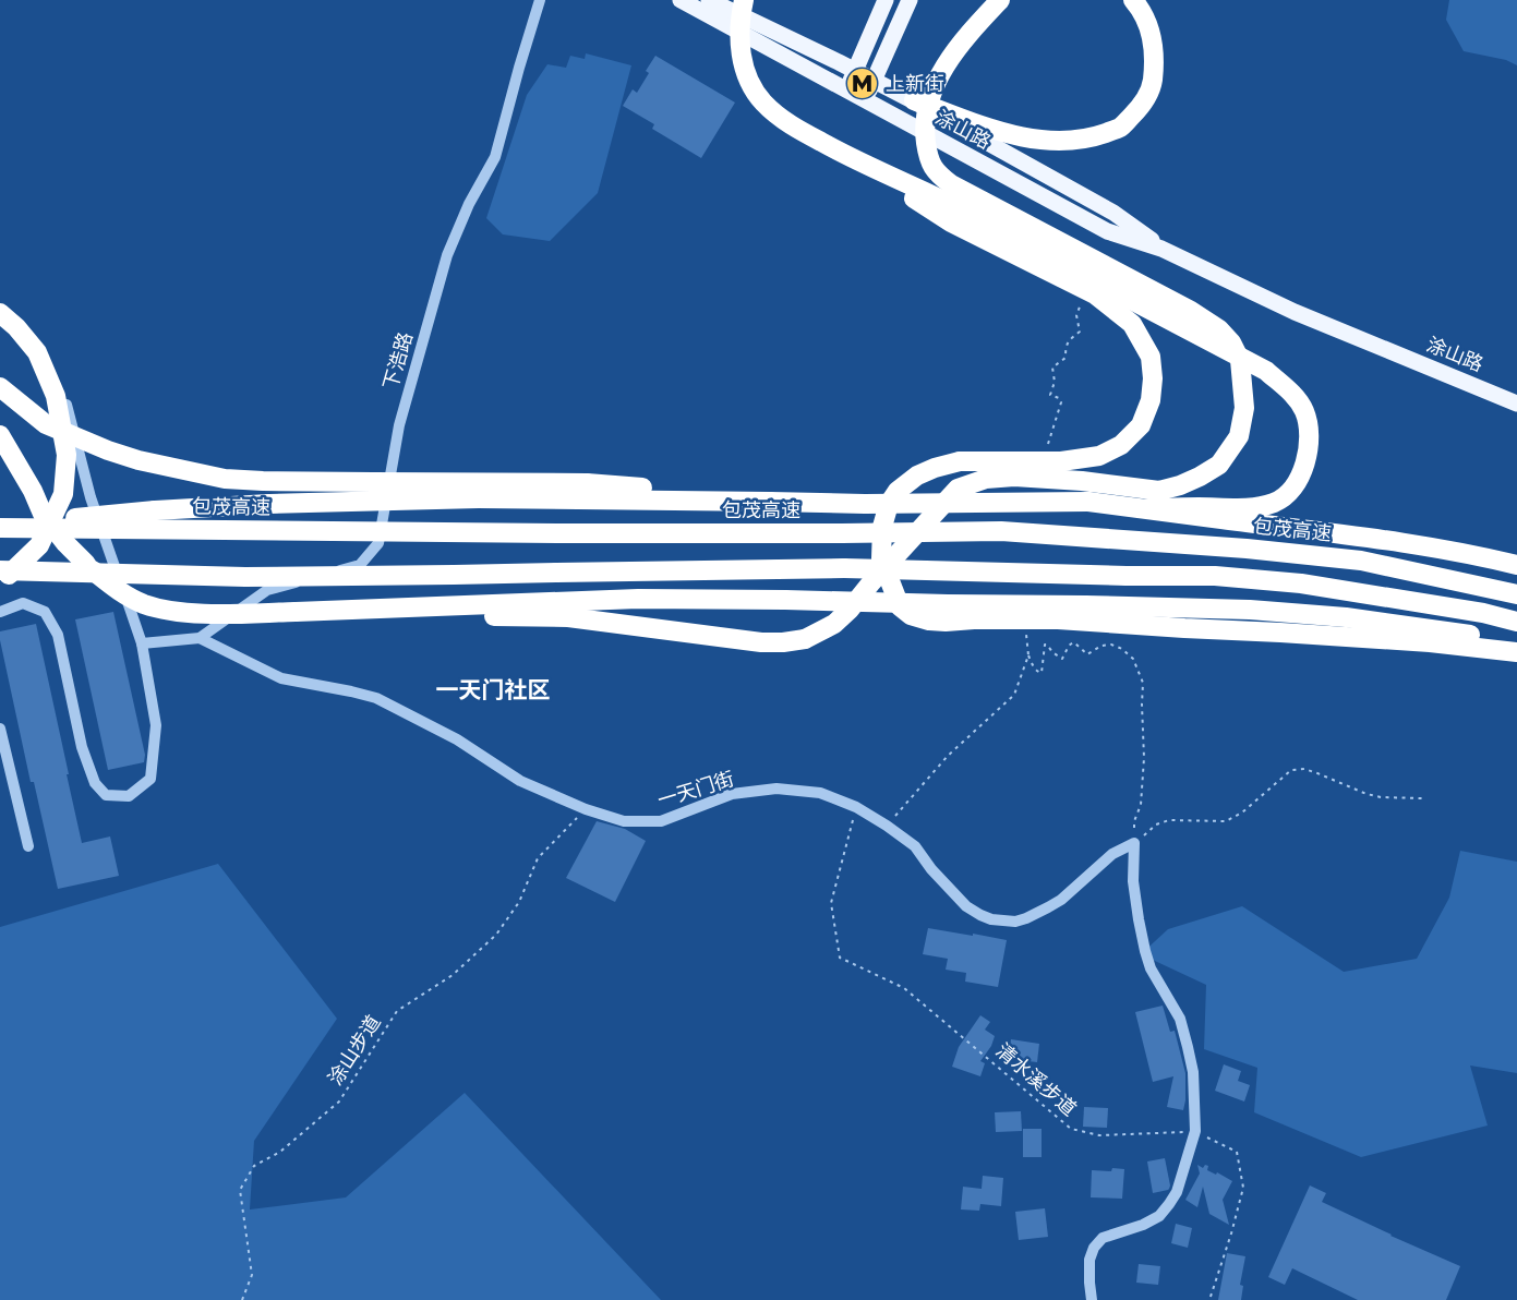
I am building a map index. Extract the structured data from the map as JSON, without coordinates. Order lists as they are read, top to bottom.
{
  "streets": {
    "highway": ["包茂高速"],
    "main road": ["涂山路"],
    "street": ["下浩路", "一天门街"],
    "path": ["涂山步道", "清水溪步道"]
  },
  "crossings": [
    ["下浩路", "一天门街"],
    ["一天门街", "涂山步道"],
    ["一天门街", "清水溪步道"]
  ],
  "districts": ["一天门社区"],
  "places": {
    "metro station": ["上新街"]
  }
}
